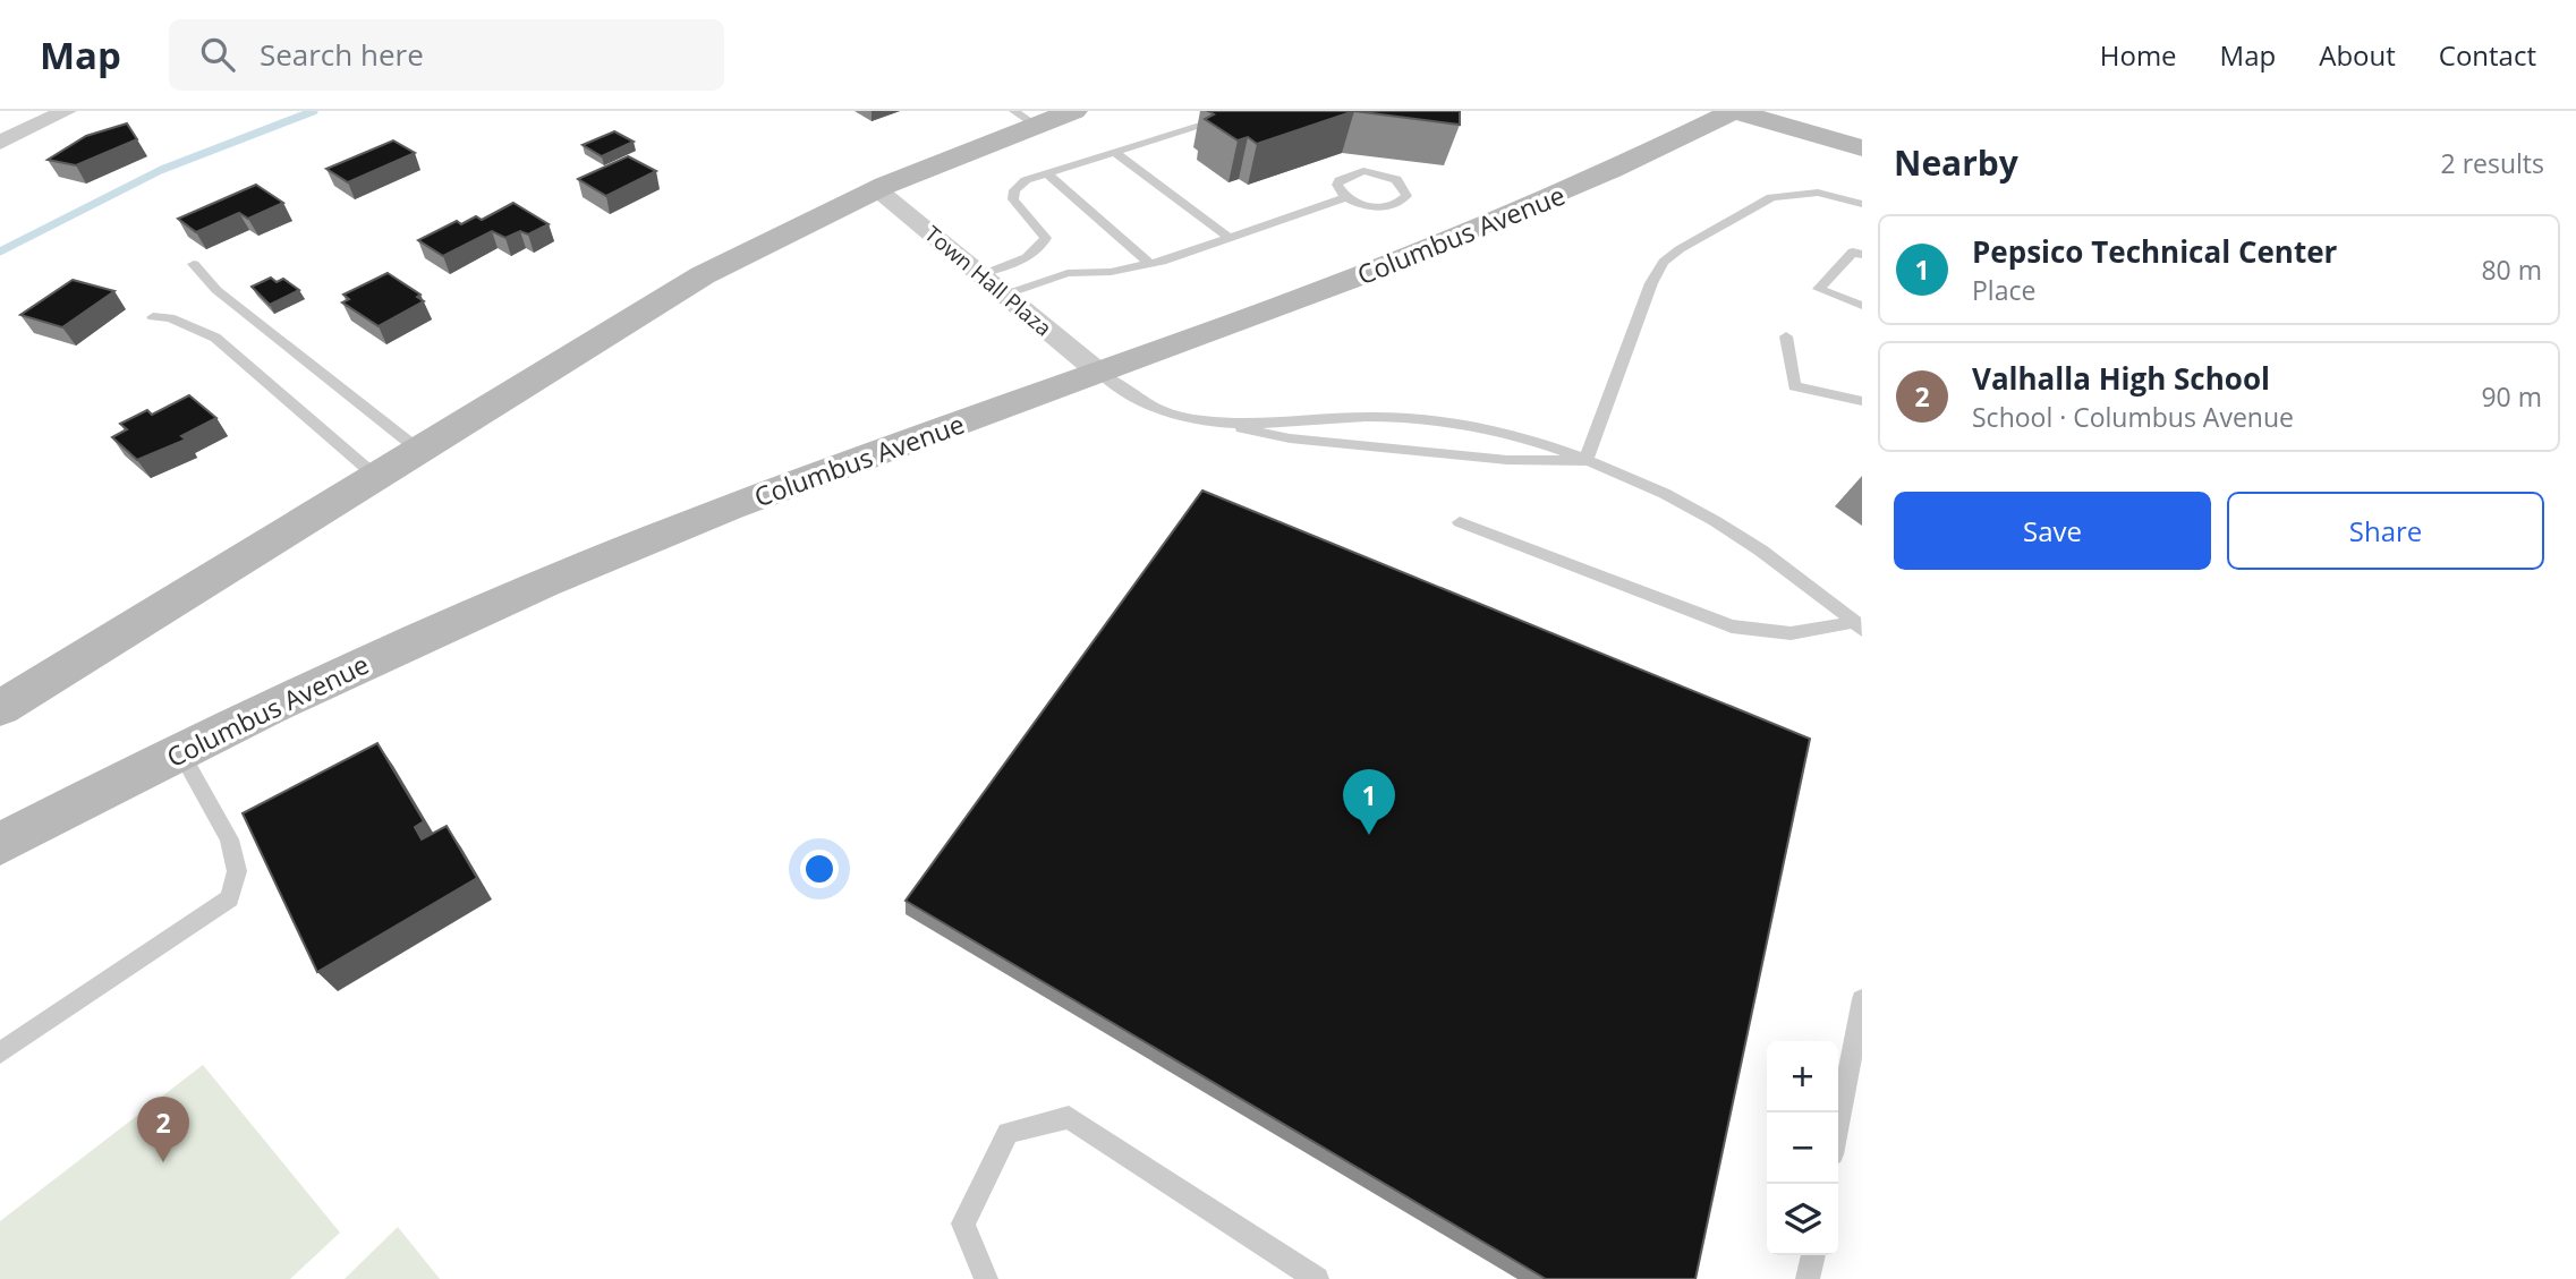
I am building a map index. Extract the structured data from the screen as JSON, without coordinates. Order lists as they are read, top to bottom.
{
  "streets": {
    "street": ["Columbus Avenue", "Town Hall Plaza"]
  },
  "crossings": [
    ["Columbus Avenue", "Town Hall Plaza"]
  ],
  "page": {
    "header": "Map",
    "search": "Search here",
    "nav": [
      "Home",
      "Map",
      "About",
      "Contact"
    ],
    "heading": ["Nearby", "2 results"],
    "list": [
      {
        "mark": "1",
        "name": "Pepsico Technical Center",
        "note": "Place",
        "value": "80 m"
      },
      {
        "mark": "2",
        "name": "Valhalla High School",
        "note": "School · Columbus Avenue",
        "value": "90 m"
      }
    ],
    "buttons": ["Save", "Share"],
    "pins": ["1", "2"],
    "map_buttons": ["+", "−"]
  }
}
